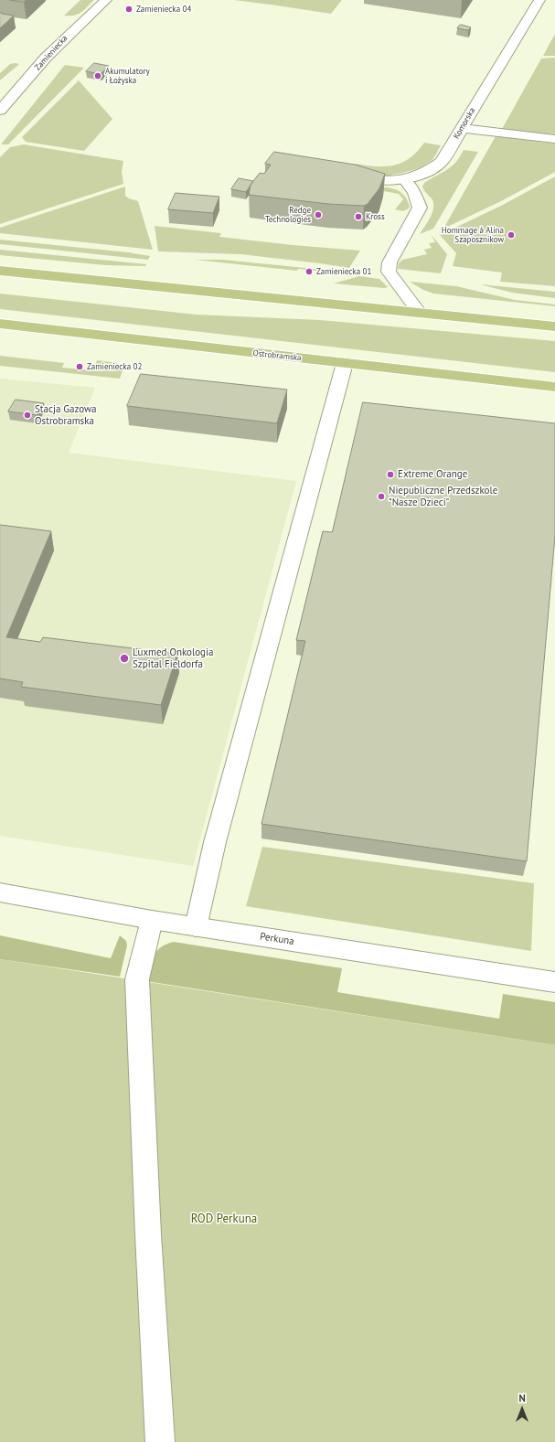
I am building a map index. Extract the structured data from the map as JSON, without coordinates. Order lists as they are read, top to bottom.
{
  "streets": {
    "main road": ["Ostrobramska"],
    "street": ["Zamieniecka", "Komorska", "Perkuna"]
  },
  "parks": ["ROD Perkuna"],
  "places": [
    "Zamieniecka 04",
    "Akumulatory i Łożyska",
    "Redge Technologies",
    "Kross",
    "Hommage à Alina Szaposznikow",
    "Zamieniecka 01",
    "Zamieniecka 02",
    "Stacja Gazowa Ostrobramska",
    "Extreme Orange",
    "Niepubliczne Przedszkole \"Nasze Dzieci\"",
    "Luxmed Onkologia Szpital Fieldorfa"
  ],
  "north": "top"
}
